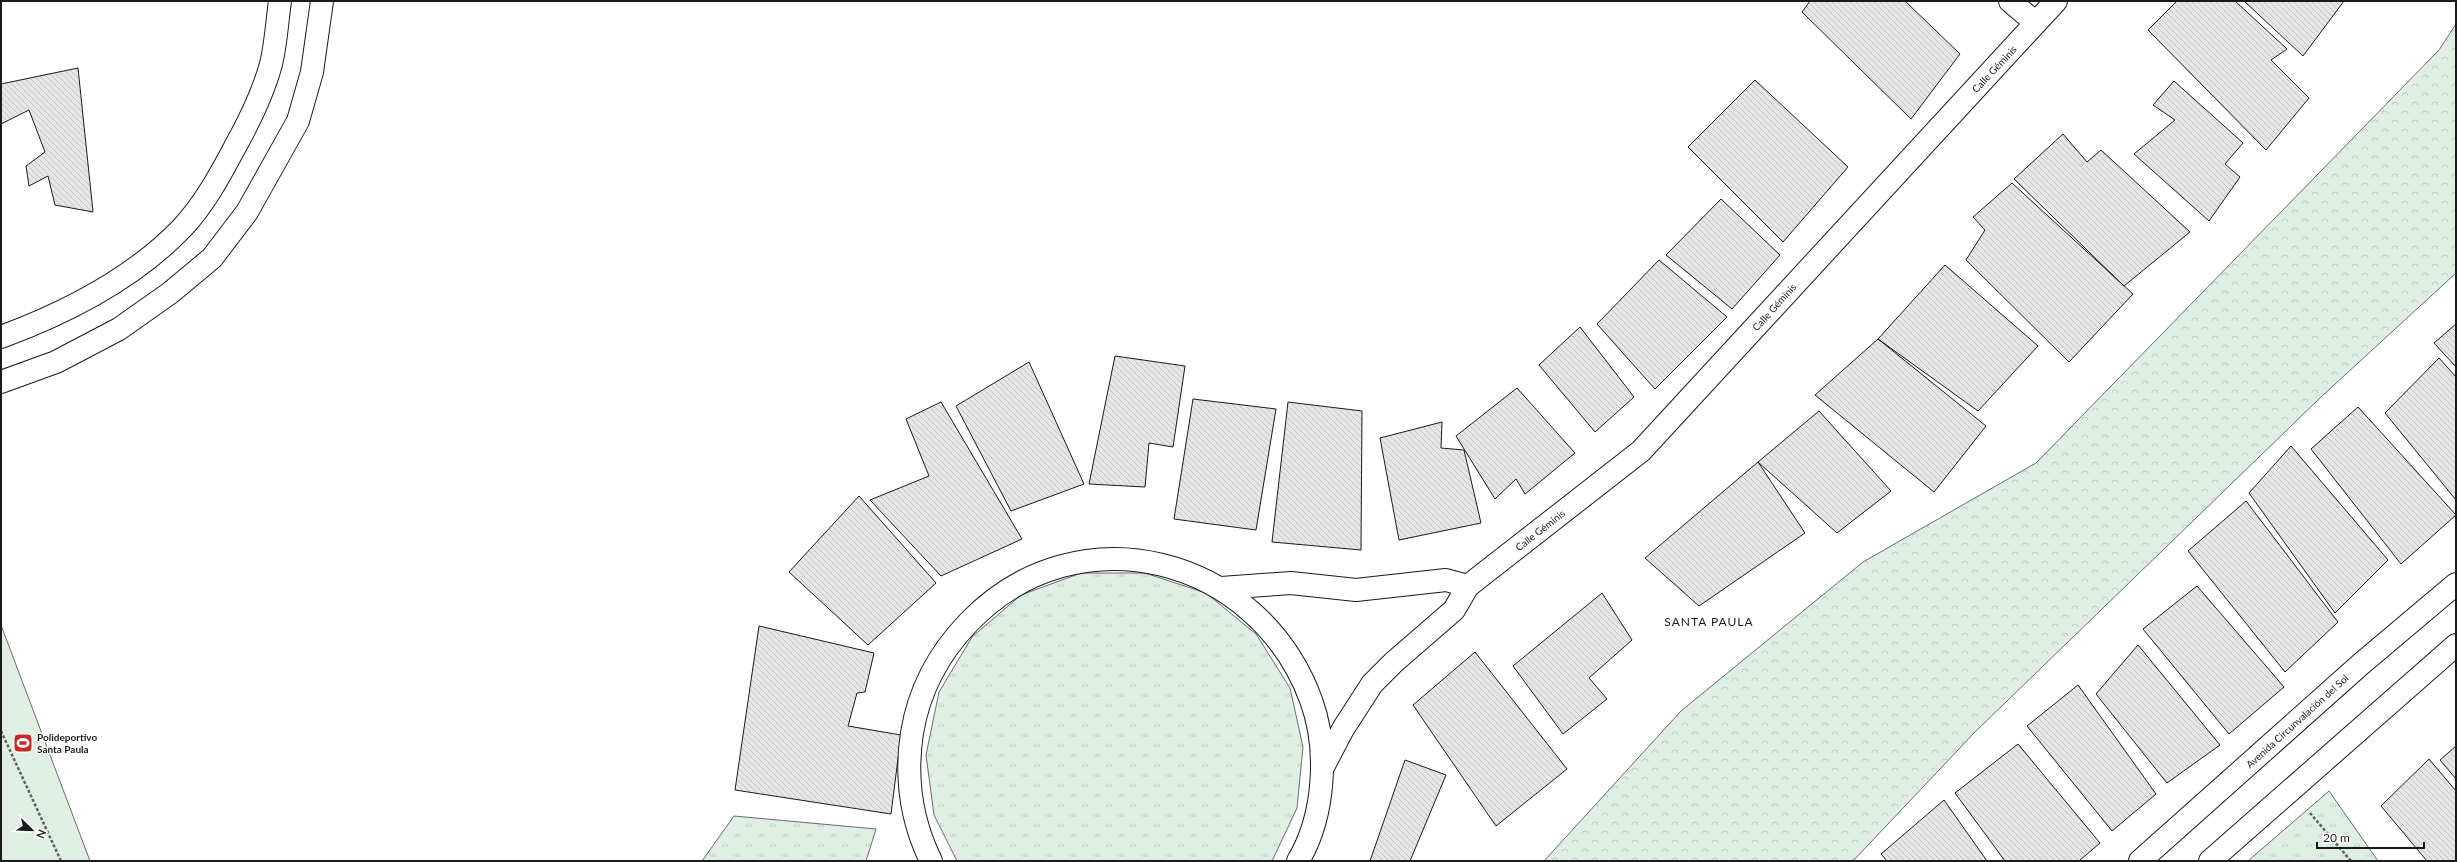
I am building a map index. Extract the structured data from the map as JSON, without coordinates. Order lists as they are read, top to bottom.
{
  "streets": {
    "street": ["Calle Géminis", "Avenida Circunvalación del Sol"]
  },
  "districts": ["SANTA PAULA"],
  "places": {
    "sports": ["Polideportivo Santa Paula"]
  },
  "scale_bar": "20 m",
  "north": "bottom right"
}
